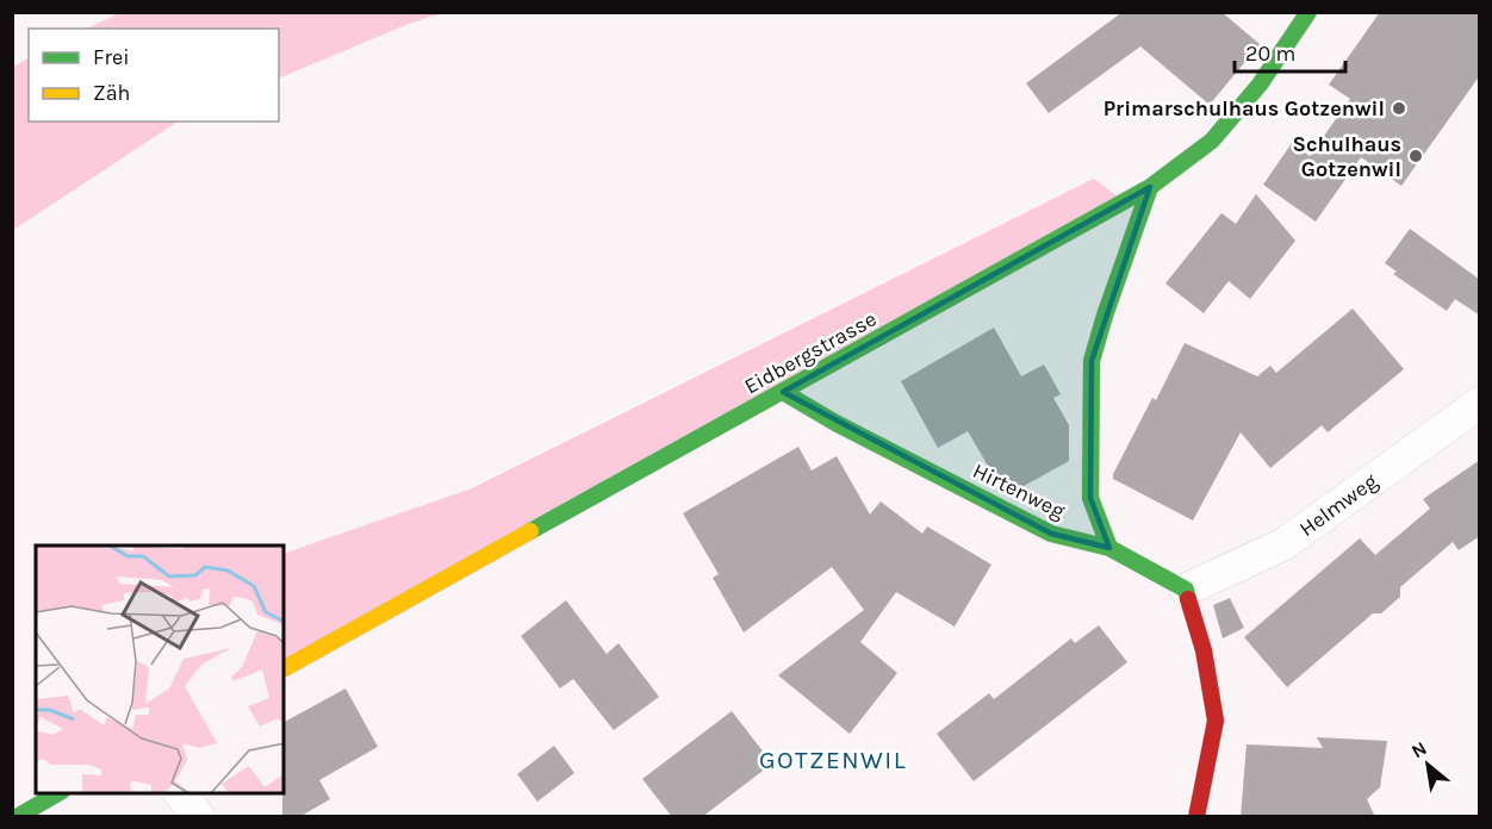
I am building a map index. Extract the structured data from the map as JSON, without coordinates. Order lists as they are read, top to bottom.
{
  "streets": {
    "street": ["Eidbergstrasse", "Hirtenweg", "Helmweg"]
  },
  "crossings": [
    ["Eidbergstrasse", "Hirtenweg"],
    ["Hirtenweg", "Helmweg"]
  ],
  "districts": ["GOTZENWIL"],
  "places": ["Primarschulhaus Gotzenwil", "Schulhaus Gotzenwil"],
  "legend": ["Frei", "Zäh"],
  "scale_bar": "20 m",
  "north": "top left"
}
